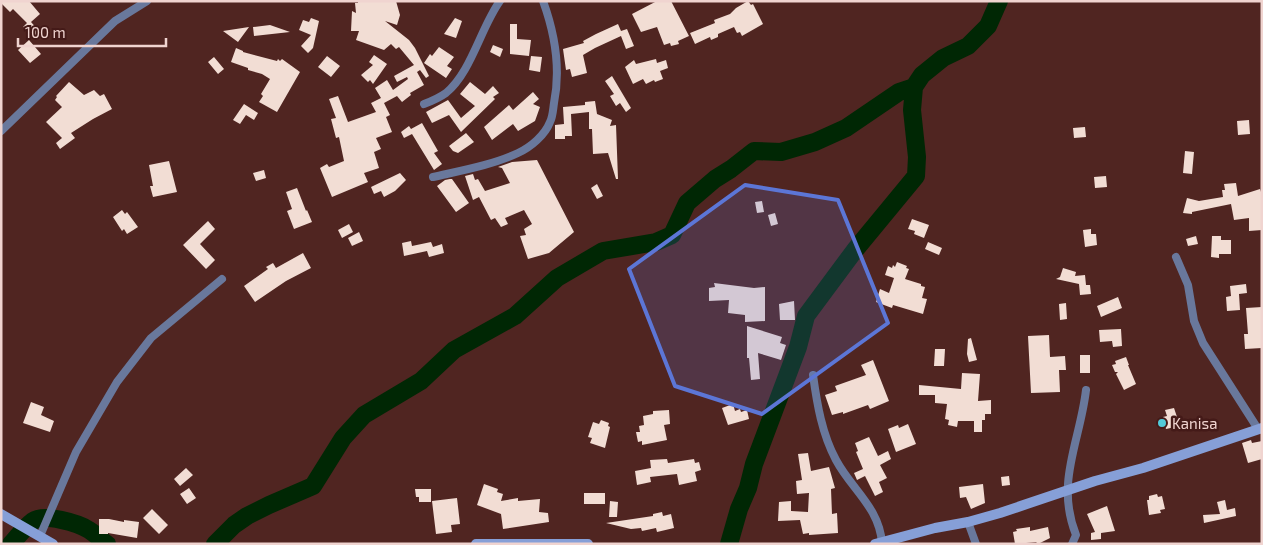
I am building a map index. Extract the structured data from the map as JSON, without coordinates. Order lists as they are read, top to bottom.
{
  "places": ["Kanisa"],
  "scale_bar": "100 m"
}
